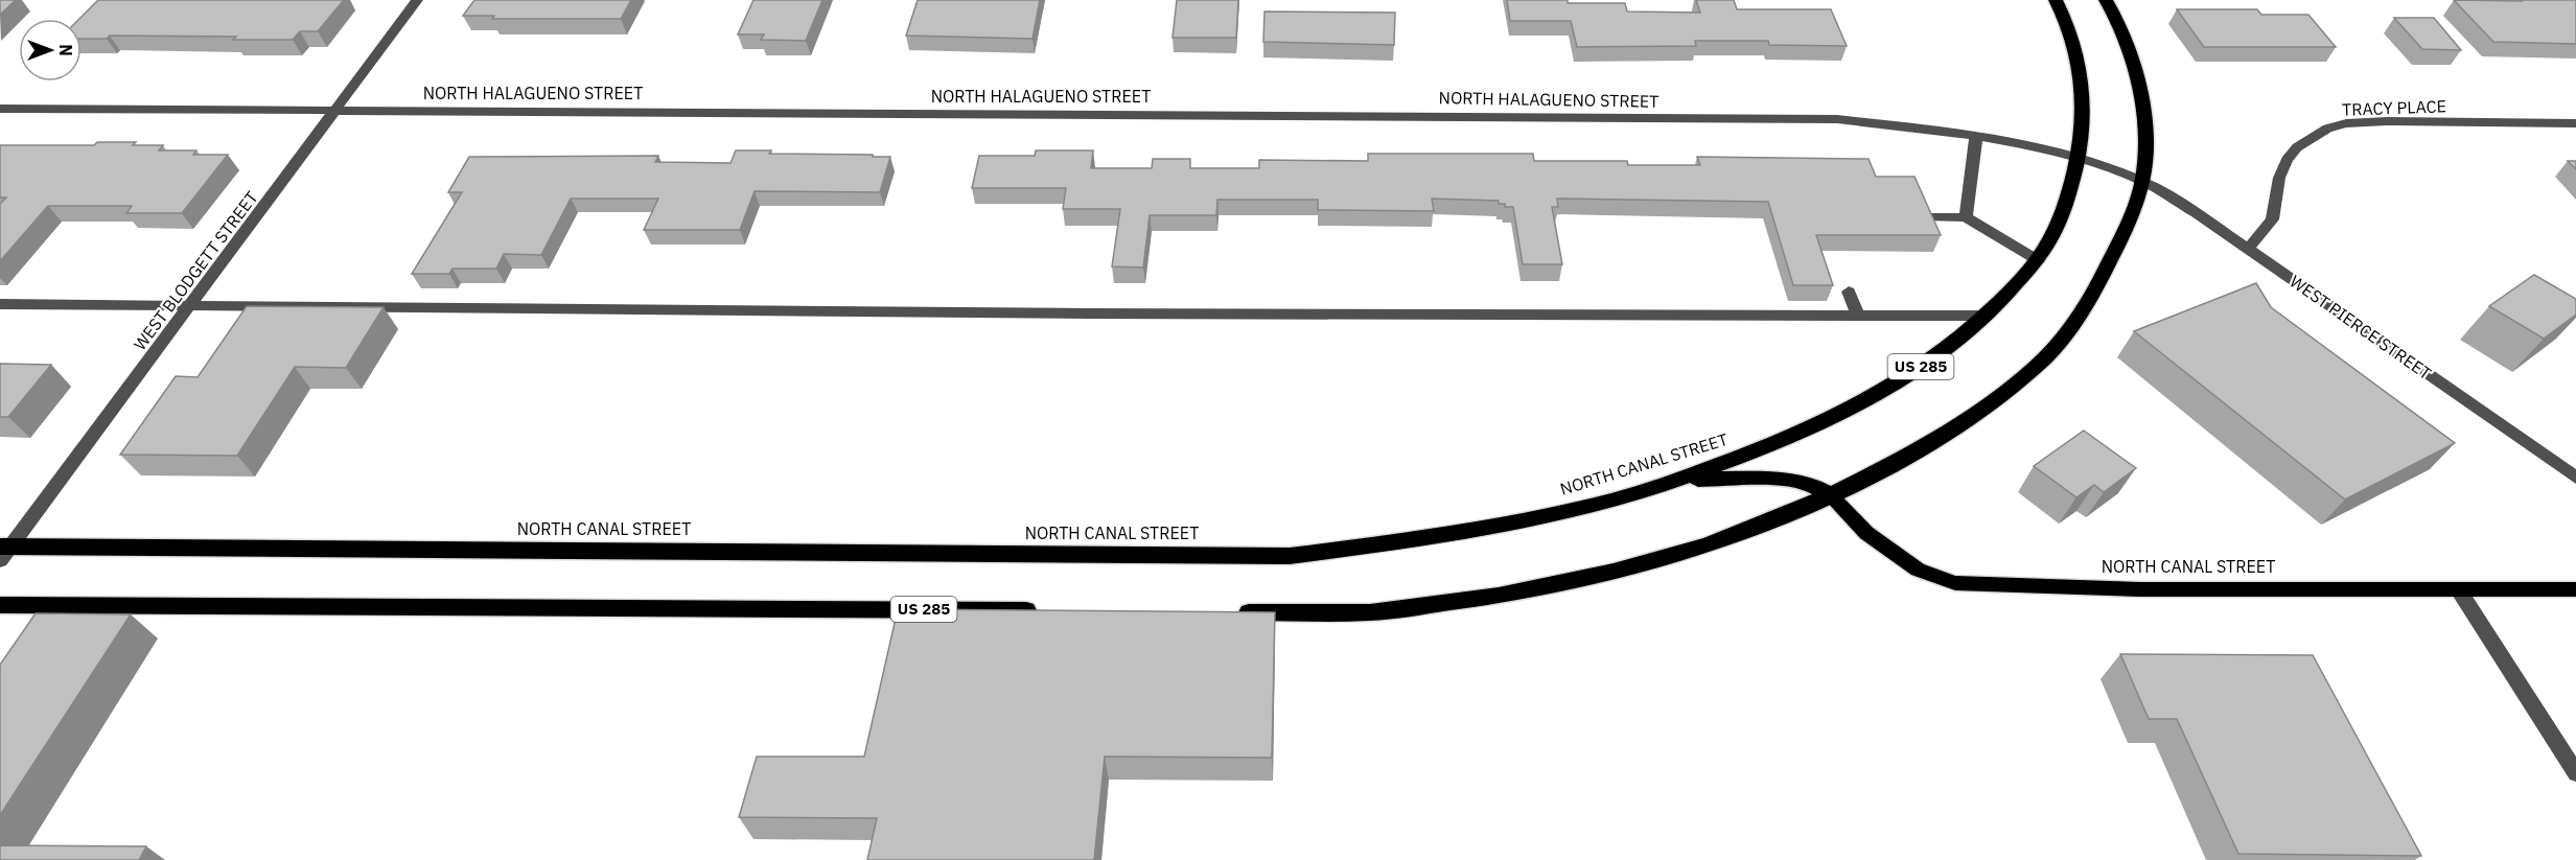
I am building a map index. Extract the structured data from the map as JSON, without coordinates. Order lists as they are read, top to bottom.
{
  "streets": {
    "highway": ["US 285", "NORTH CANAL STREET"],
    "street": [
      "NORTH HALAGUENO STREET",
      "TRACY PLACE",
      "WEST BLODGETT STREET",
      "WEST PIERCE STREET"
    ]
  },
  "crossings": [
    ["NORTH HALAGUENO STREET", "WEST BLODGETT STREET"],
    ["NORTH HALAGUENO STREET", "WEST PIERCE STREET"],
    ["NORTH HALAGUENO STREET", "US 285"],
    ["NORTH HALAGUENO STREET", "NORTH CANAL STREET"],
    ["TRACY PLACE", "WEST PIERCE STREET"],
    ["WEST BLODGETT STREET", "NORTH CANAL STREET"],
    ["WEST PIERCE STREET", "US 285"],
    ["WEST PIERCE STREET", "NORTH CANAL STREET"],
    ["US 285", "NORTH CANAL STREET"]
  ],
  "north": "right"
}
